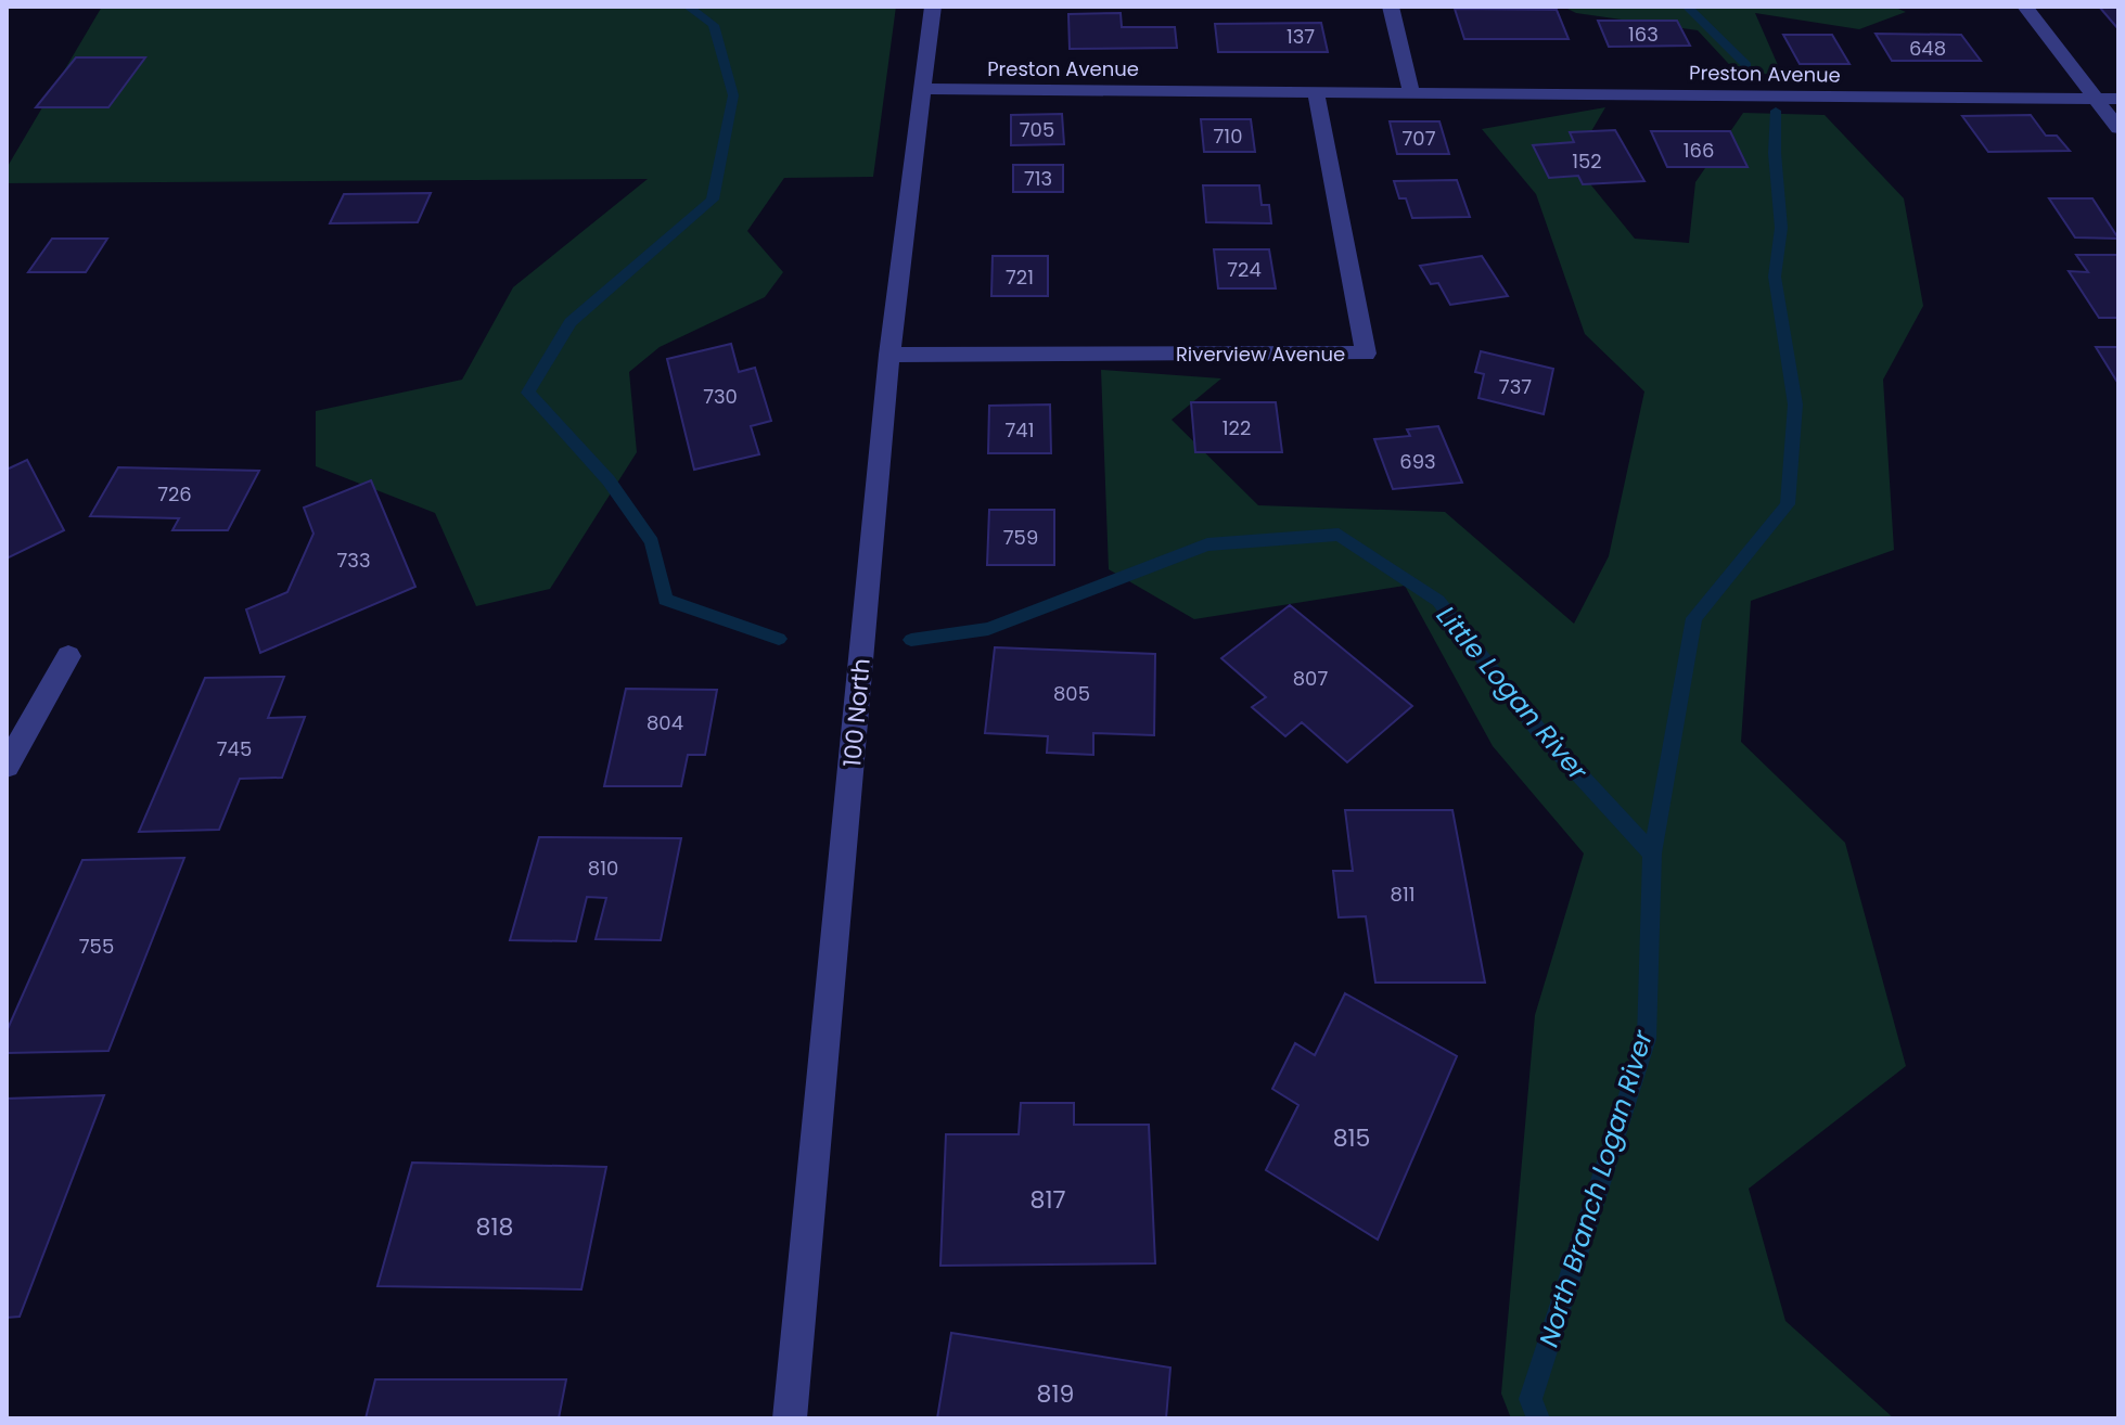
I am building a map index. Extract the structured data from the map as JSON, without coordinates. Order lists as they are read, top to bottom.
{
  "streets": {
    "street": ["Preston Avenue", "Riverview Avenue", "100 North"]
  },
  "crossings": [
    ["Preston Avenue", "Riverview Avenue"],
    ["Preston Avenue", "100 North"],
    ["Riverview Avenue", "100 North"]
  ],
  "water": ["Little Logan River", "North Branch Logan River"],
  "house_numbers": [
    "163",
    "137",
    "648",
    "705",
    "710",
    "707",
    "166",
    "152",
    "713",
    "724",
    "721",
    "737",
    "730",
    "122",
    "741",
    "693",
    "726",
    "759",
    "733",
    "807",
    "805",
    "804",
    "745",
    "810",
    "811",
    "755",
    "815",
    "817",
    "818",
    "819"
  ]
}
